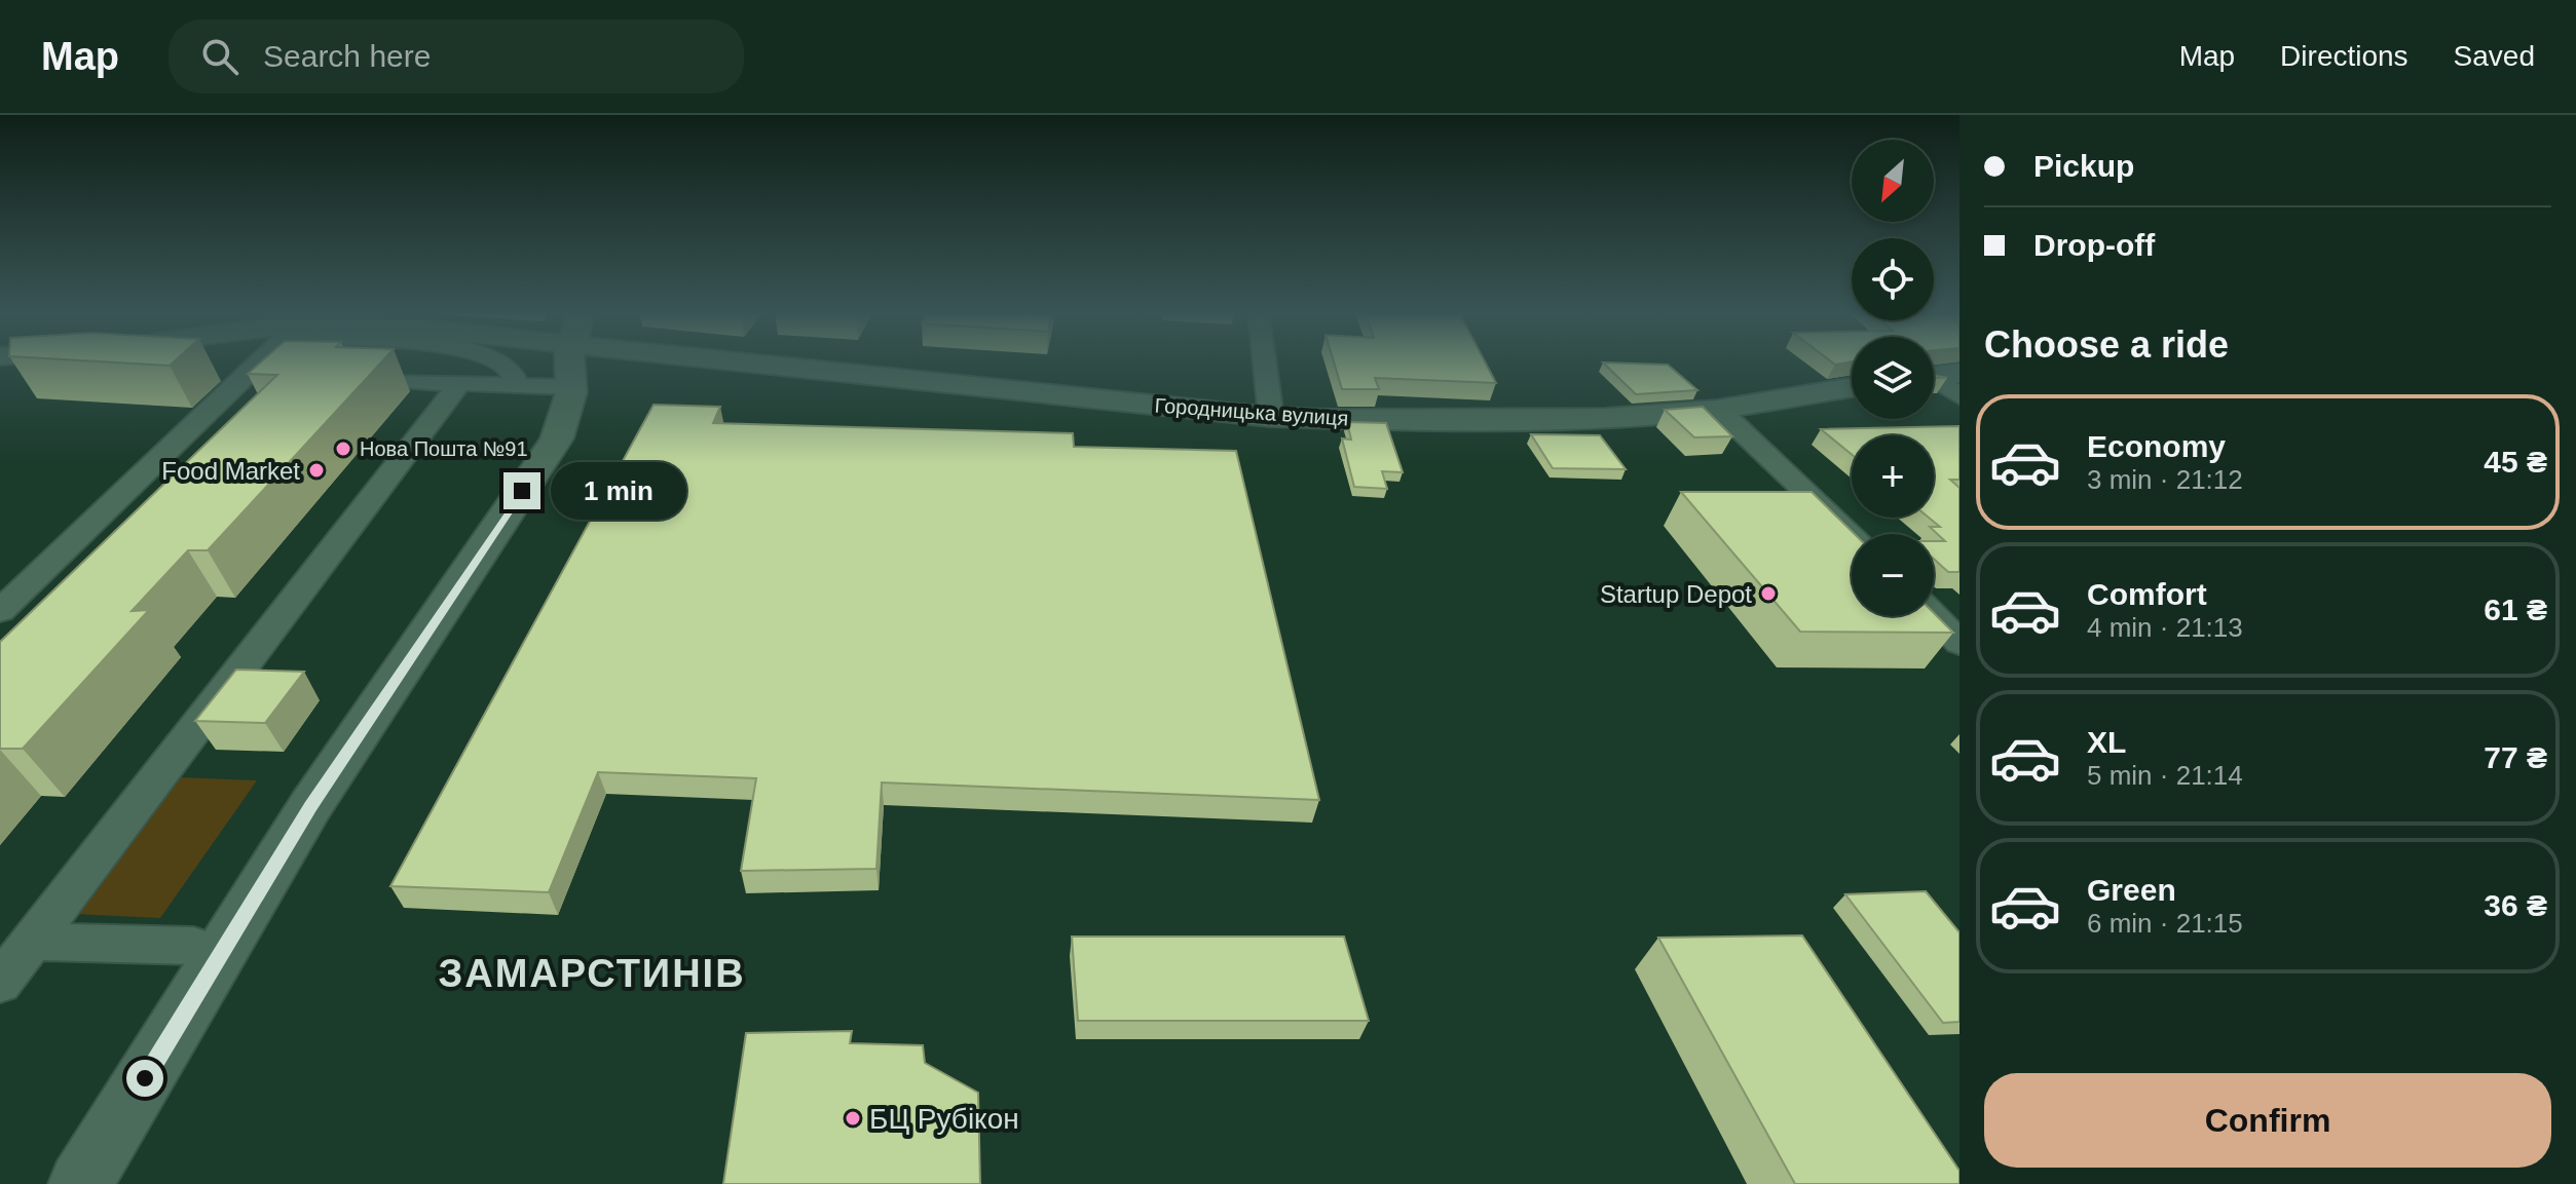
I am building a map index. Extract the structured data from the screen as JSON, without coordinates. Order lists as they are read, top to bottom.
{
  "streets": {
    "street": ["Городницька вулиця"]
  },
  "districts": ["ЗАМАРСТИНІВ"],
  "places": [
    "Нова Пошта №91",
    "Food Market",
    "Startup Depot",
    "БЦ Рубікон"
  ],
  "north": "bottom left",
  "page": {
    "header": "Map",
    "search": "Search here",
    "nav": ["Map", "Directions", "Saved"],
    "banner": ["Pickup", "Drop-off"],
    "map_buttons": ["+", "−"],
    "heading": "Choose a ride",
    "list": [
      {
        "name": "Economy",
        "note": "3 min · 21:12",
        "value": "45 ₴"
      },
      {
        "name": "Comfort",
        "note": "4 min · 21:13",
        "value": "61 ₴"
      },
      {
        "name": "XL",
        "note": "5 min · 21:14",
        "value": "77 ₴"
      },
      {
        "name": "Green",
        "note": "6 min · 21:15",
        "value": "36 ₴"
      }
    ],
    "bubble": "1 min",
    "buttons": "Confirm"
  }
}
